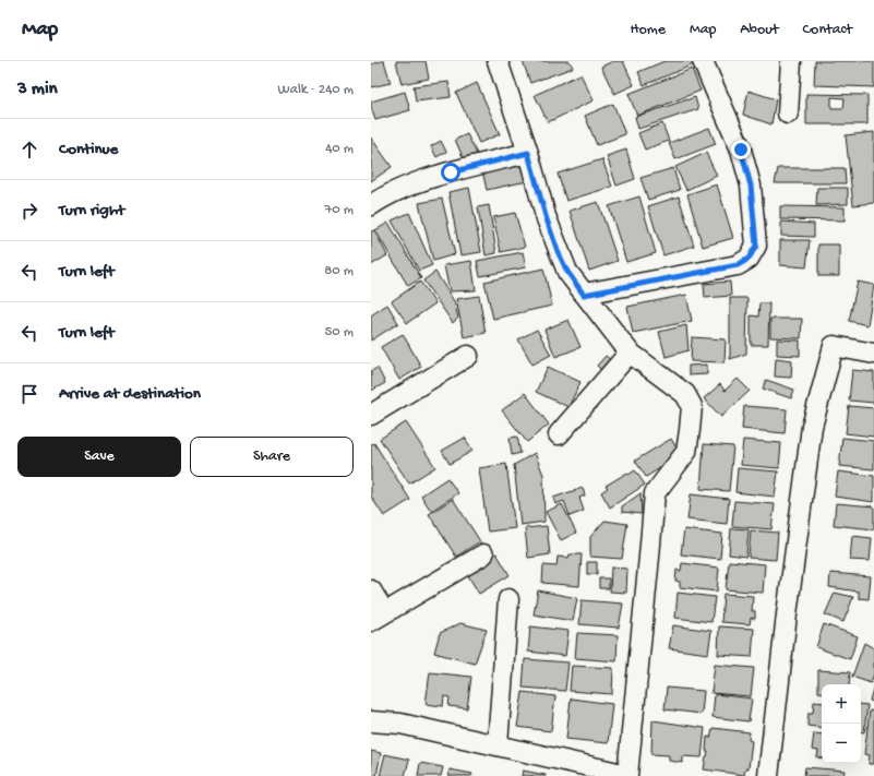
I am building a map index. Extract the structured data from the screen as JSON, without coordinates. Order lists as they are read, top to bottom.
{
  "page": {
    "header": "Map",
    "nav": [
      "Home",
      "Map",
      "About",
      "Contact"
    ],
    "heading": ["3 min", "Walk · 240 m"],
    "list": [
      ["Continue", "40 m"],
      ["Turn right", "70 m"],
      ["Turn left", "80 m"],
      ["Turn left", "50 m"],
      "Arrive at destination"
    ],
    "buttons": ["Save", "Share"],
    "map_buttons": ["+", "−"]
  }
}
